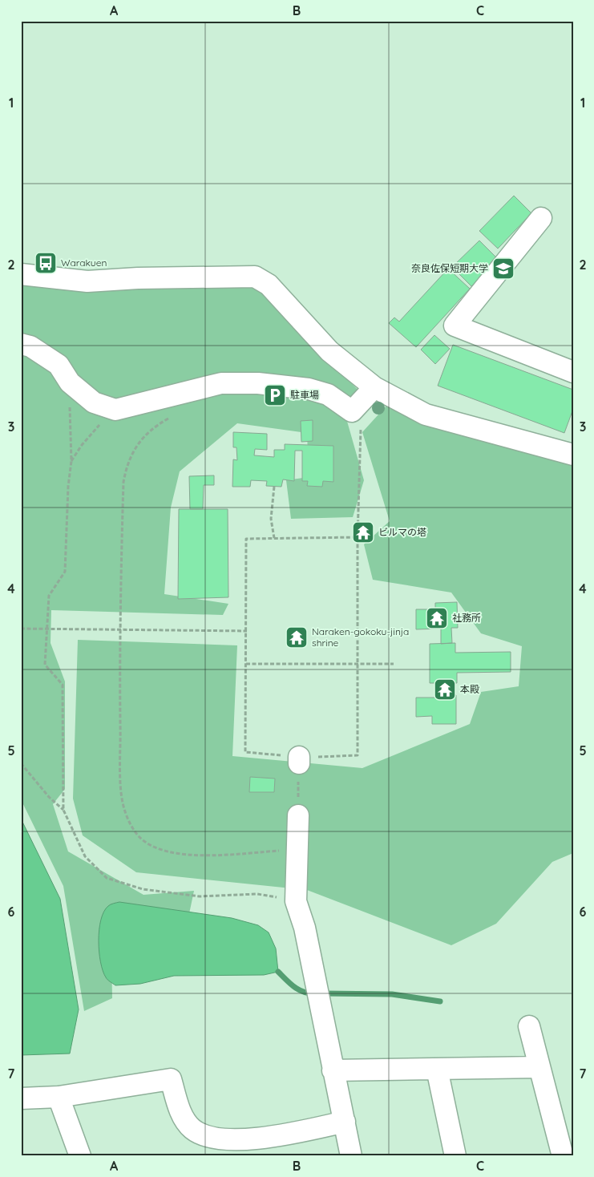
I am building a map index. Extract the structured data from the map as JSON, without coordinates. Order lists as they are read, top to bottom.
{
  "places": {
    "bus stop": ["Warakuen"],
    "school or university": ["奈良佐保短期大学"],
    "parking": ["駐車場"],
    "temple": [
      "ビルマの塔",
      "社務所",
      "Naraken-gokoku-jinja shrine",
      "本殿"
    ]
  },
  "grid": {
    "columns": ["A", "B", "C"],
    "rows": [
      "1",
      "2",
      "3",
      "4",
      "5",
      "6",
      "7"
    ]
  }
}
